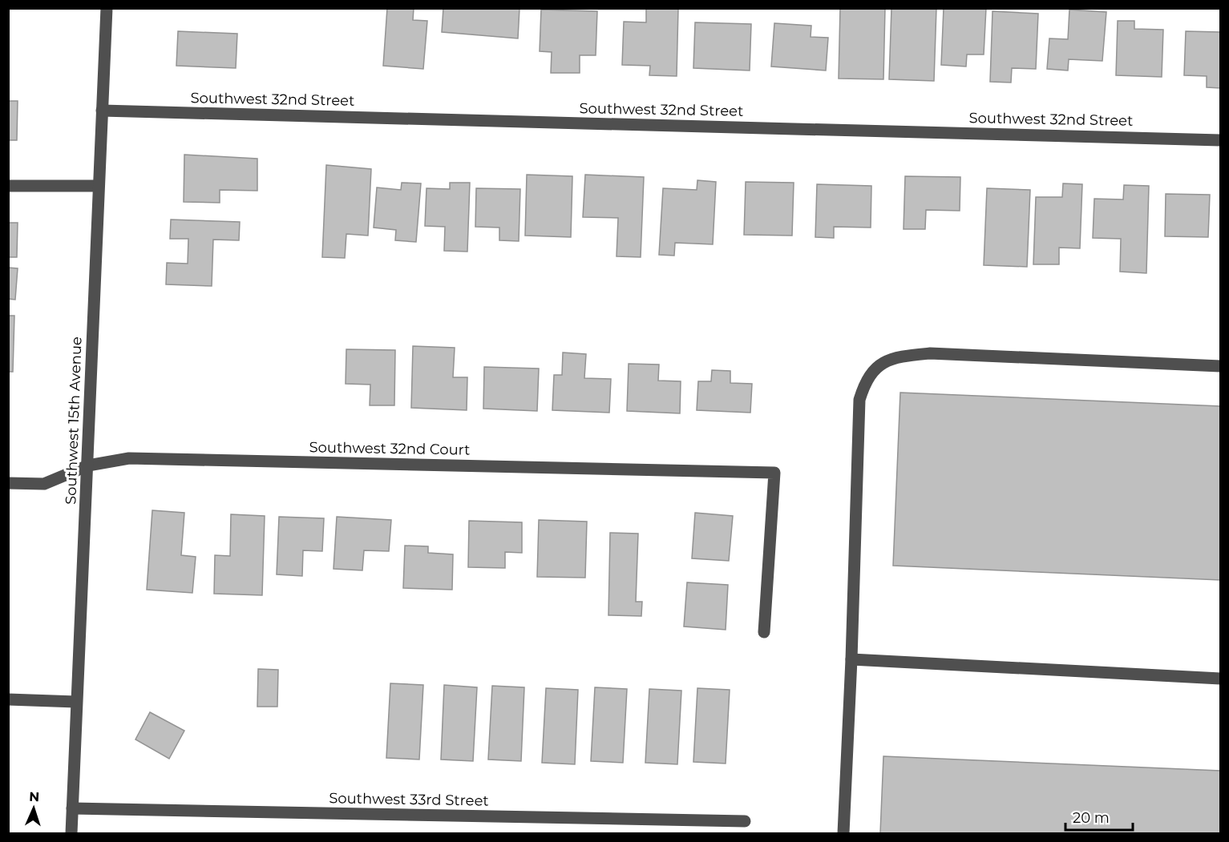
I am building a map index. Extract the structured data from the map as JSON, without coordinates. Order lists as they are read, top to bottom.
{
  "streets": {
    "street": [
      "Southwest 32nd Street",
      "Southwest 15th Avenue",
      "Southwest 32nd Court",
      "Southwest 33rd Street"
    ]
  },
  "crossings": [
    ["Southwest 32nd Street", "Southwest 15th Avenue"],
    ["Southwest 15th Avenue", "Southwest 32nd Court"],
    ["Southwest 15th Avenue", "Southwest 33rd Street"]
  ],
  "scale_bar": "20 m",
  "north": "top"
}
